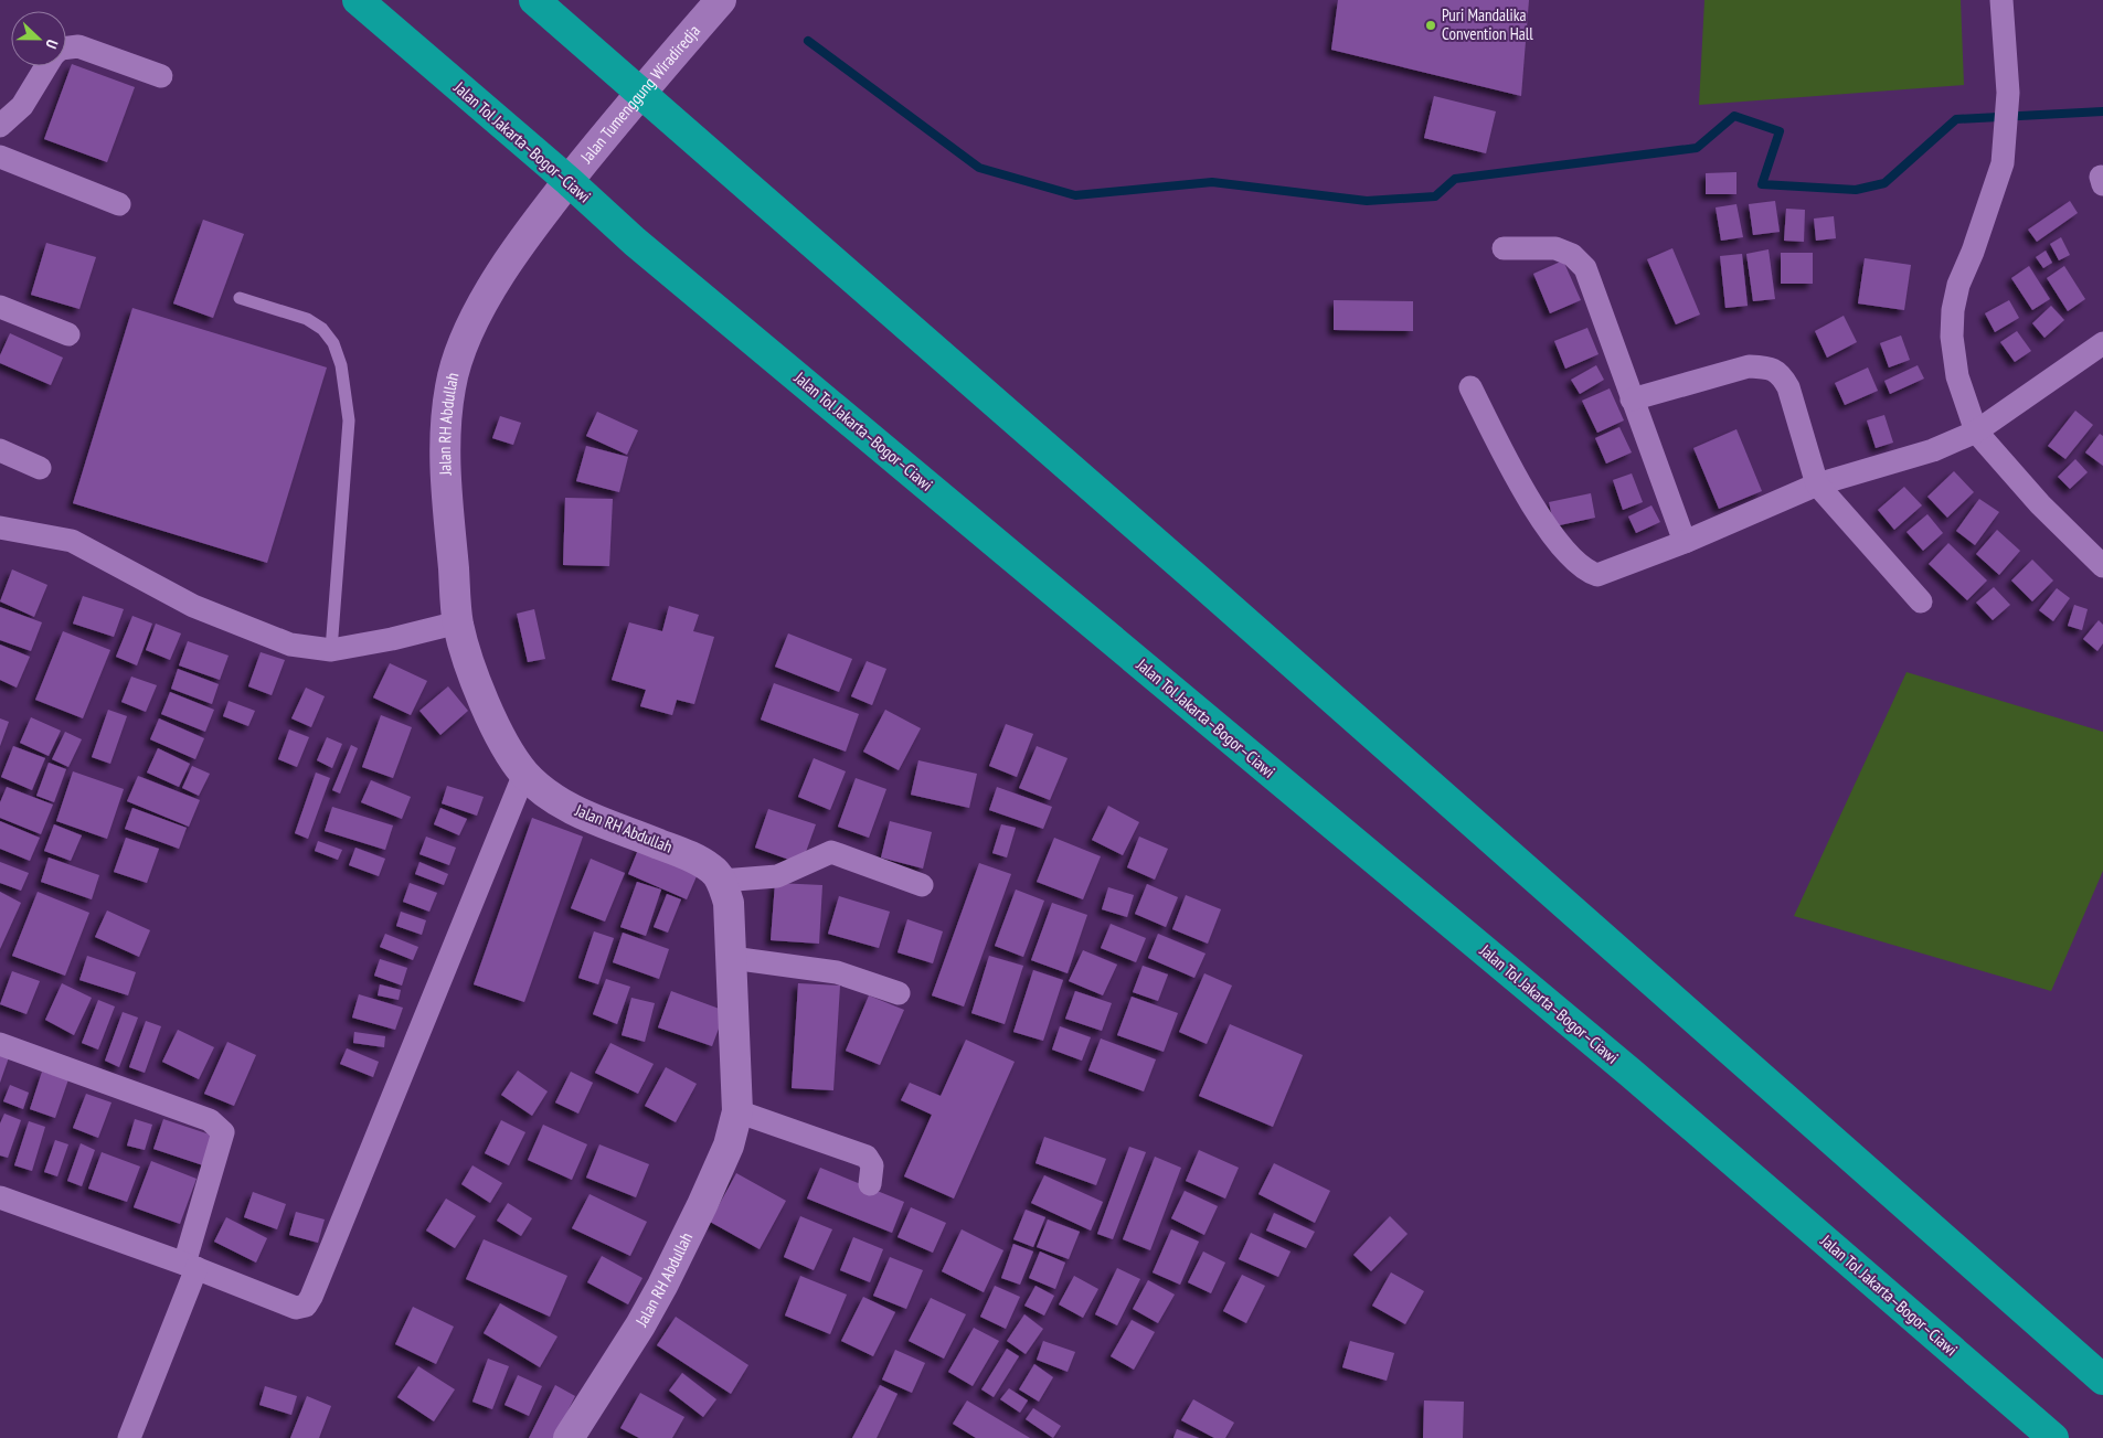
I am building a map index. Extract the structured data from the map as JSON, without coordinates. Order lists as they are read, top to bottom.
{
  "streets": {
    "highway": ["Jalan Tol Jakarta–Bogor–Ciawi"],
    "street": ["Jalan Tumenggung Wiradiredja", "Jalan RH Abdullah"]
  },
  "crossings": [
    ["Jalan Tumenggung Wiradiredja", "Jalan RH Abdullah"]
  ],
  "places": ["Puri Mandalika Convention Hall"],
  "north": "right"
}
